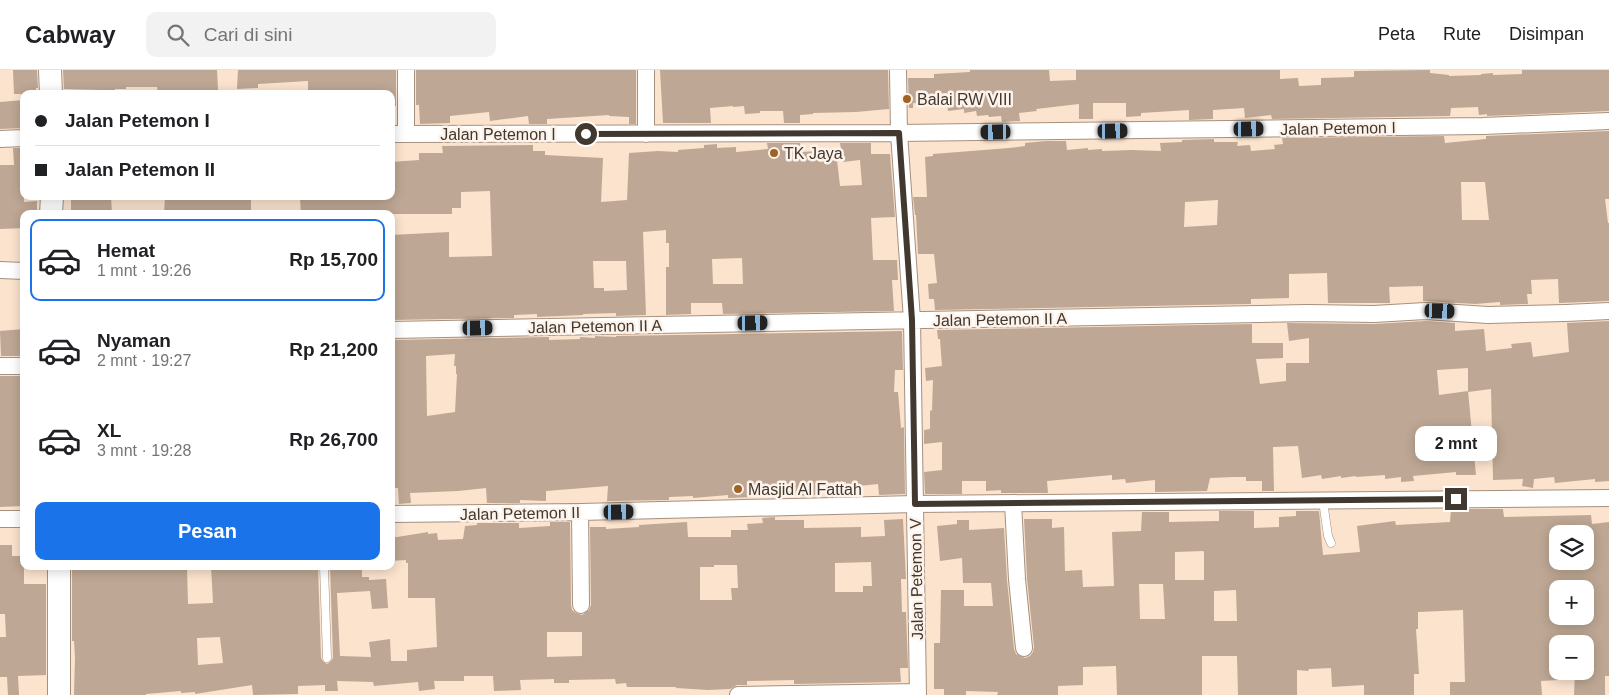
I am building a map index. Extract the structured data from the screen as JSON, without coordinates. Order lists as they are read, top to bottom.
{
  "streets": {
    "street": [
      "Jalan Petemon I",
      "Jalan Petemon II A",
      "Jalan Petemon II",
      "Jalan Petemon V"
    ]
  },
  "crossings": [
    ["Jalan Petemon I", "Jalan Petemon V"],
    ["Jalan Petemon II A", "Jalan Petemon V"],
    ["Jalan Petemon II", "Jalan Petemon V"]
  ],
  "places": ["Balai RW VIII", "TK Jaya", "Masjid Al Fattah"],
  "page": {
    "header": "Cabway",
    "search": "Cari di sini",
    "nav": ["Peta", "Rute", "Disimpan"],
    "banner": ["Jalan Petemon I", "Jalan Petemon II"],
    "list": [
      {
        "name": "Hemat",
        "note": "1 mnt · 19:26",
        "value": "Rp 15,700"
      },
      {
        "name": "Nyaman",
        "note": "2 mnt · 19:27",
        "value": "Rp 21,200"
      },
      {
        "name": "XL",
        "note": "3 mnt · 19:28",
        "value": "Rp 26,700"
      }
    ],
    "bubble": "2 mnt",
    "buttons": "Pesan",
    "map_buttons": ["+", "−"]
  }
}
